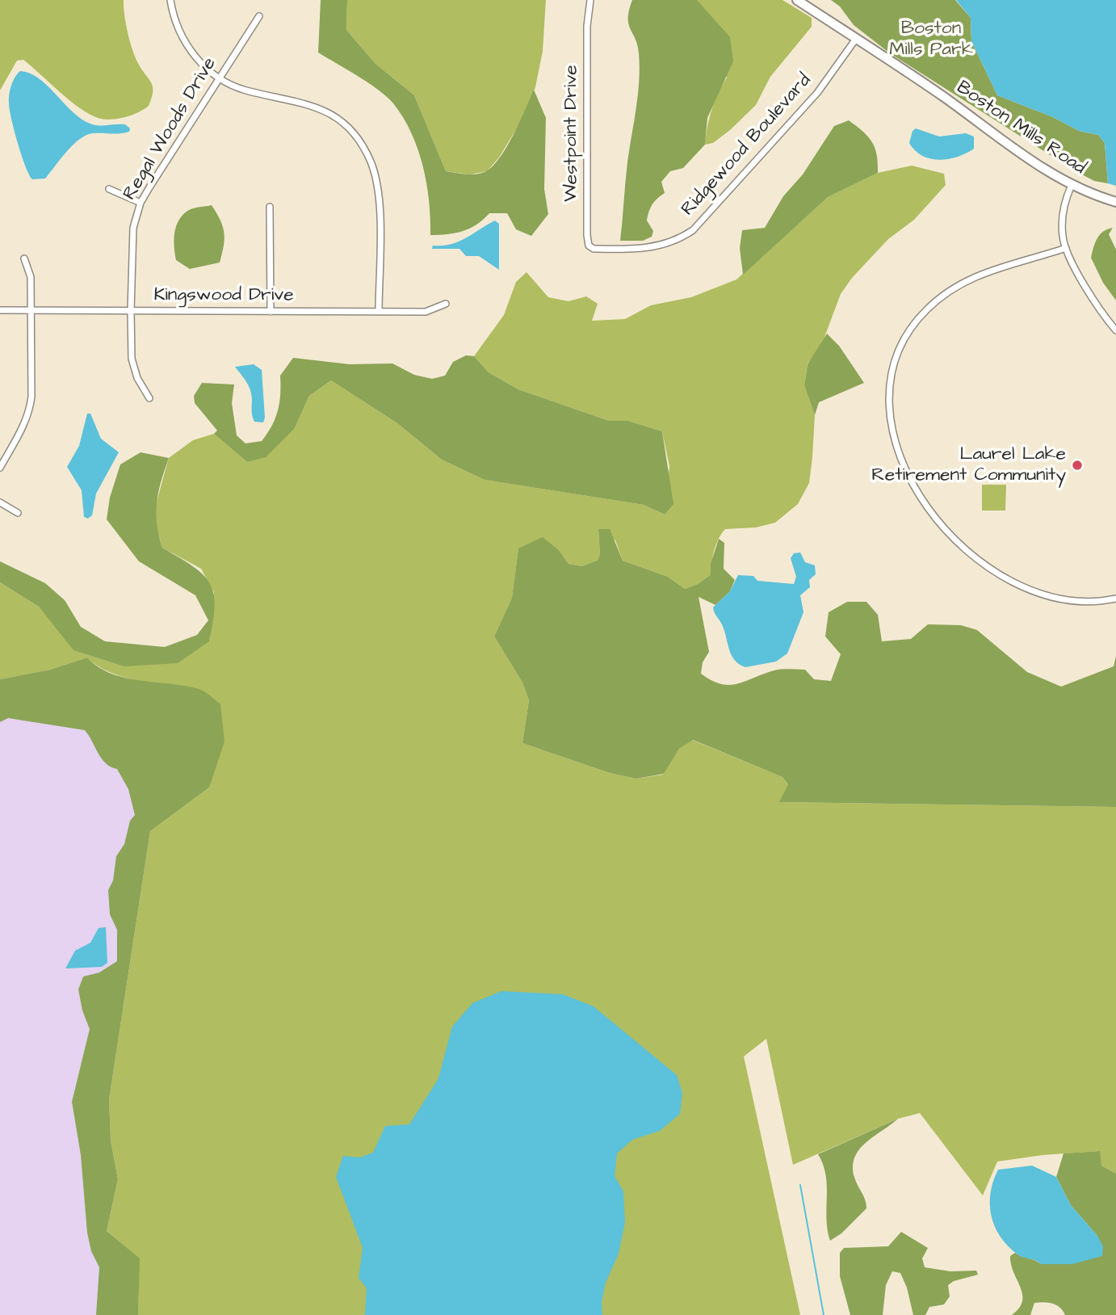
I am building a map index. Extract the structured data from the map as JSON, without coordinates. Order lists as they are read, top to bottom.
{
  "streets": {
    "street": [
      "Boston Mills Road",
      "Regal Woods Drive",
      "Westpoint Drive",
      "Ridgewood Boulevard",
      "Kingswood Drive"
    ]
  },
  "crossings": [
    ["Boston Mills Road", "Ridgewood Boulevard"],
    ["Regal Woods Drive", "Kingswood Drive"],
    ["Westpoint Drive", "Ridgewood Boulevard"]
  ],
  "parks": ["Boston Mills Park"],
  "places": ["Laurel Lake Retirement Community"]
}
